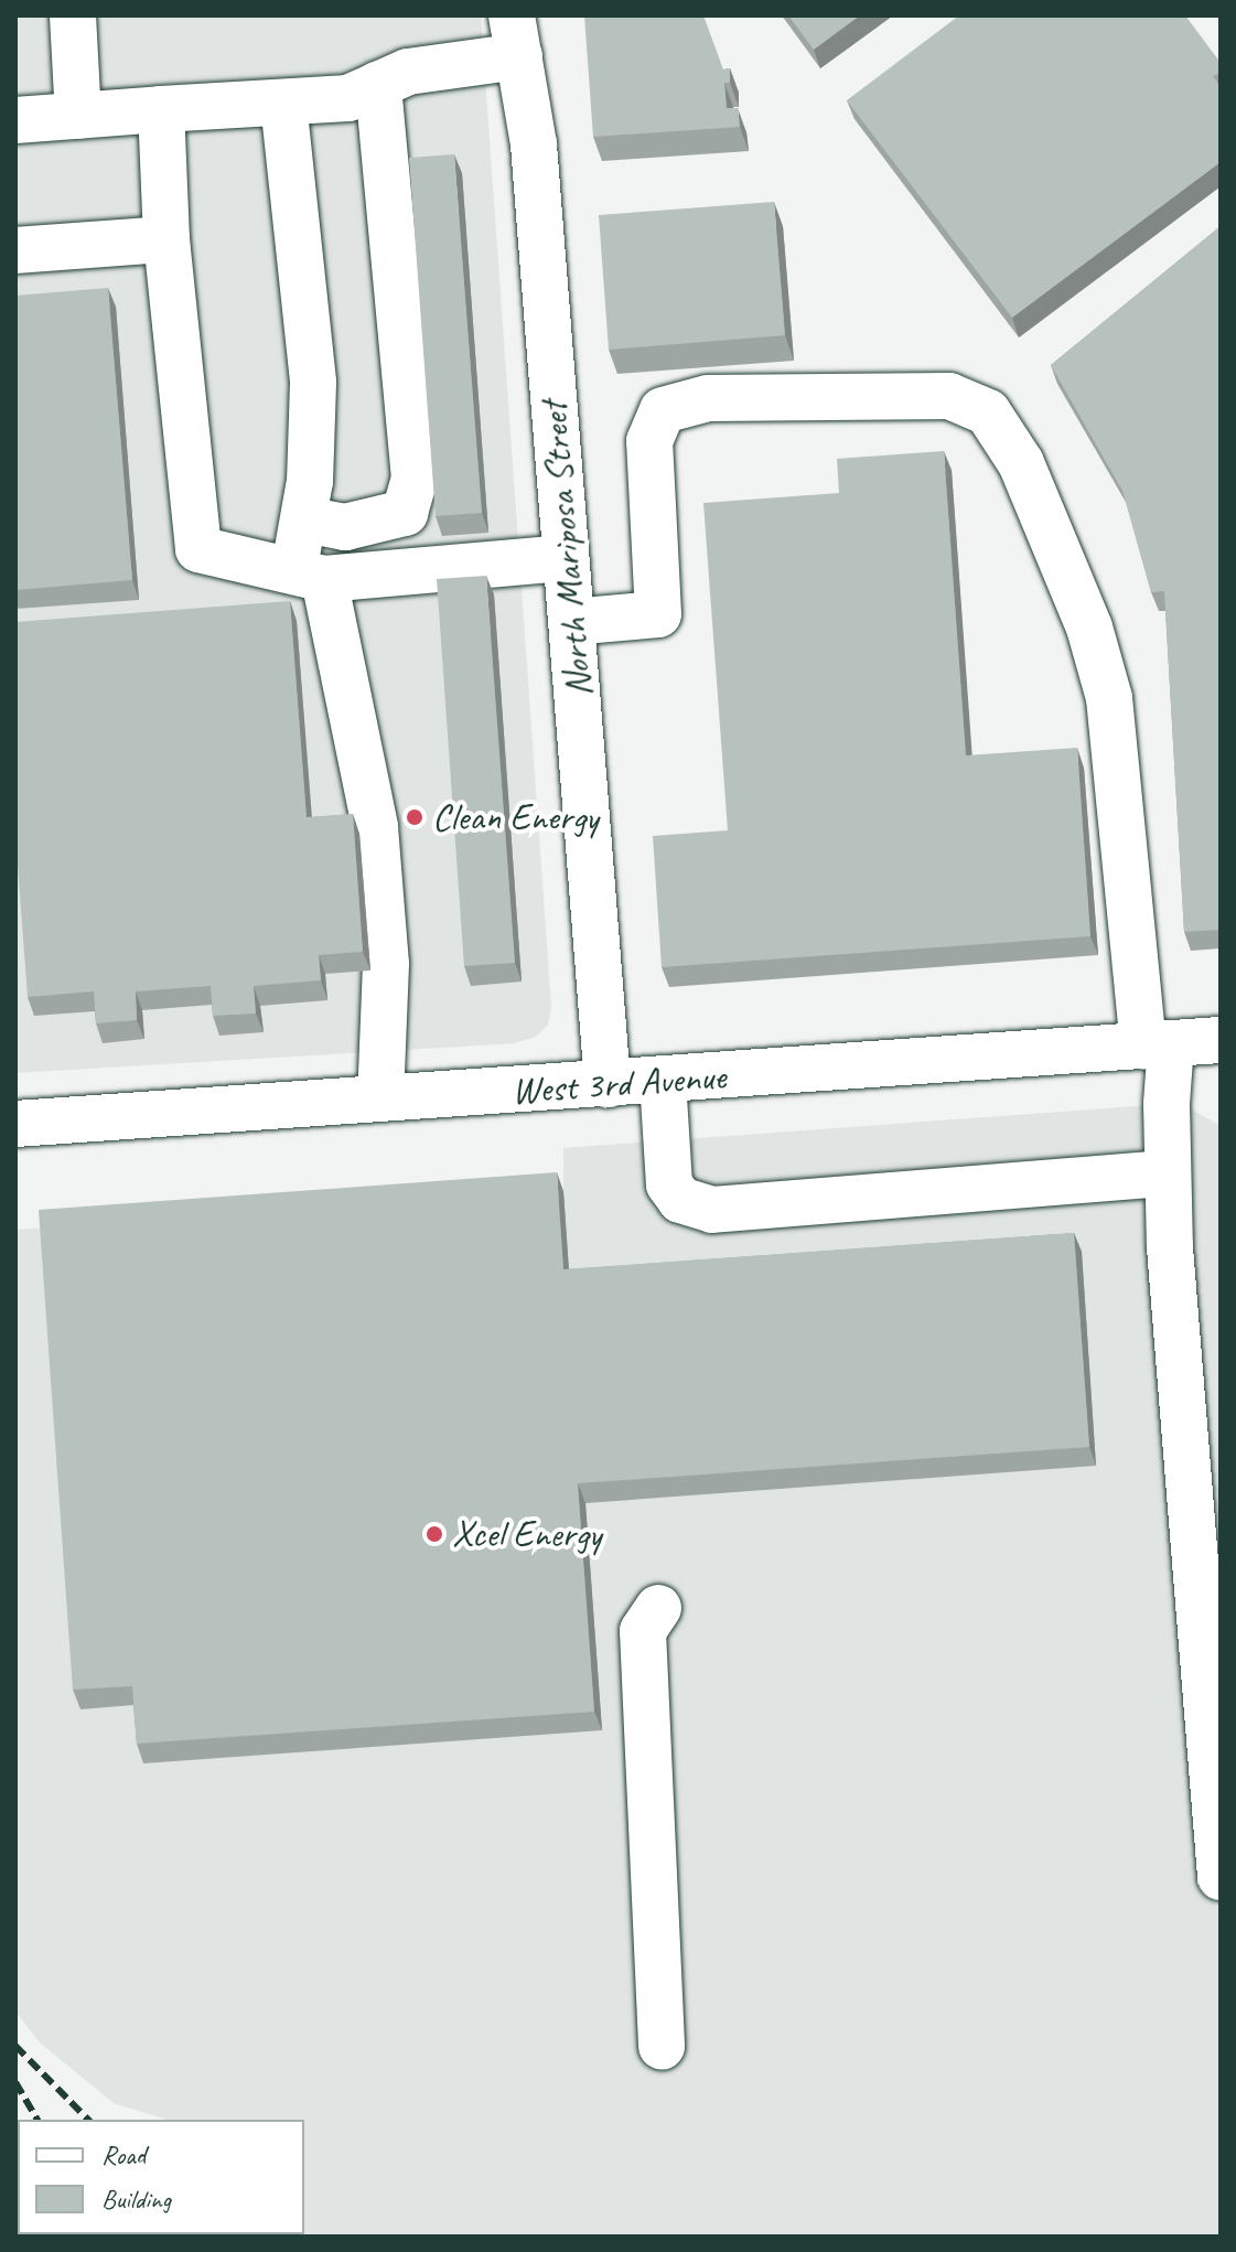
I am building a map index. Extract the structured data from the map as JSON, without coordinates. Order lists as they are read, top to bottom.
{
  "streets": {
    "street": ["North Mariposa Street", "West 3rd Avenue"]
  },
  "crossings": [
    ["North Mariposa Street", "West 3rd Avenue"]
  ],
  "places": ["Clean Energy", "Xcel Energy"],
  "legend": ["Road", "Building"]
}
